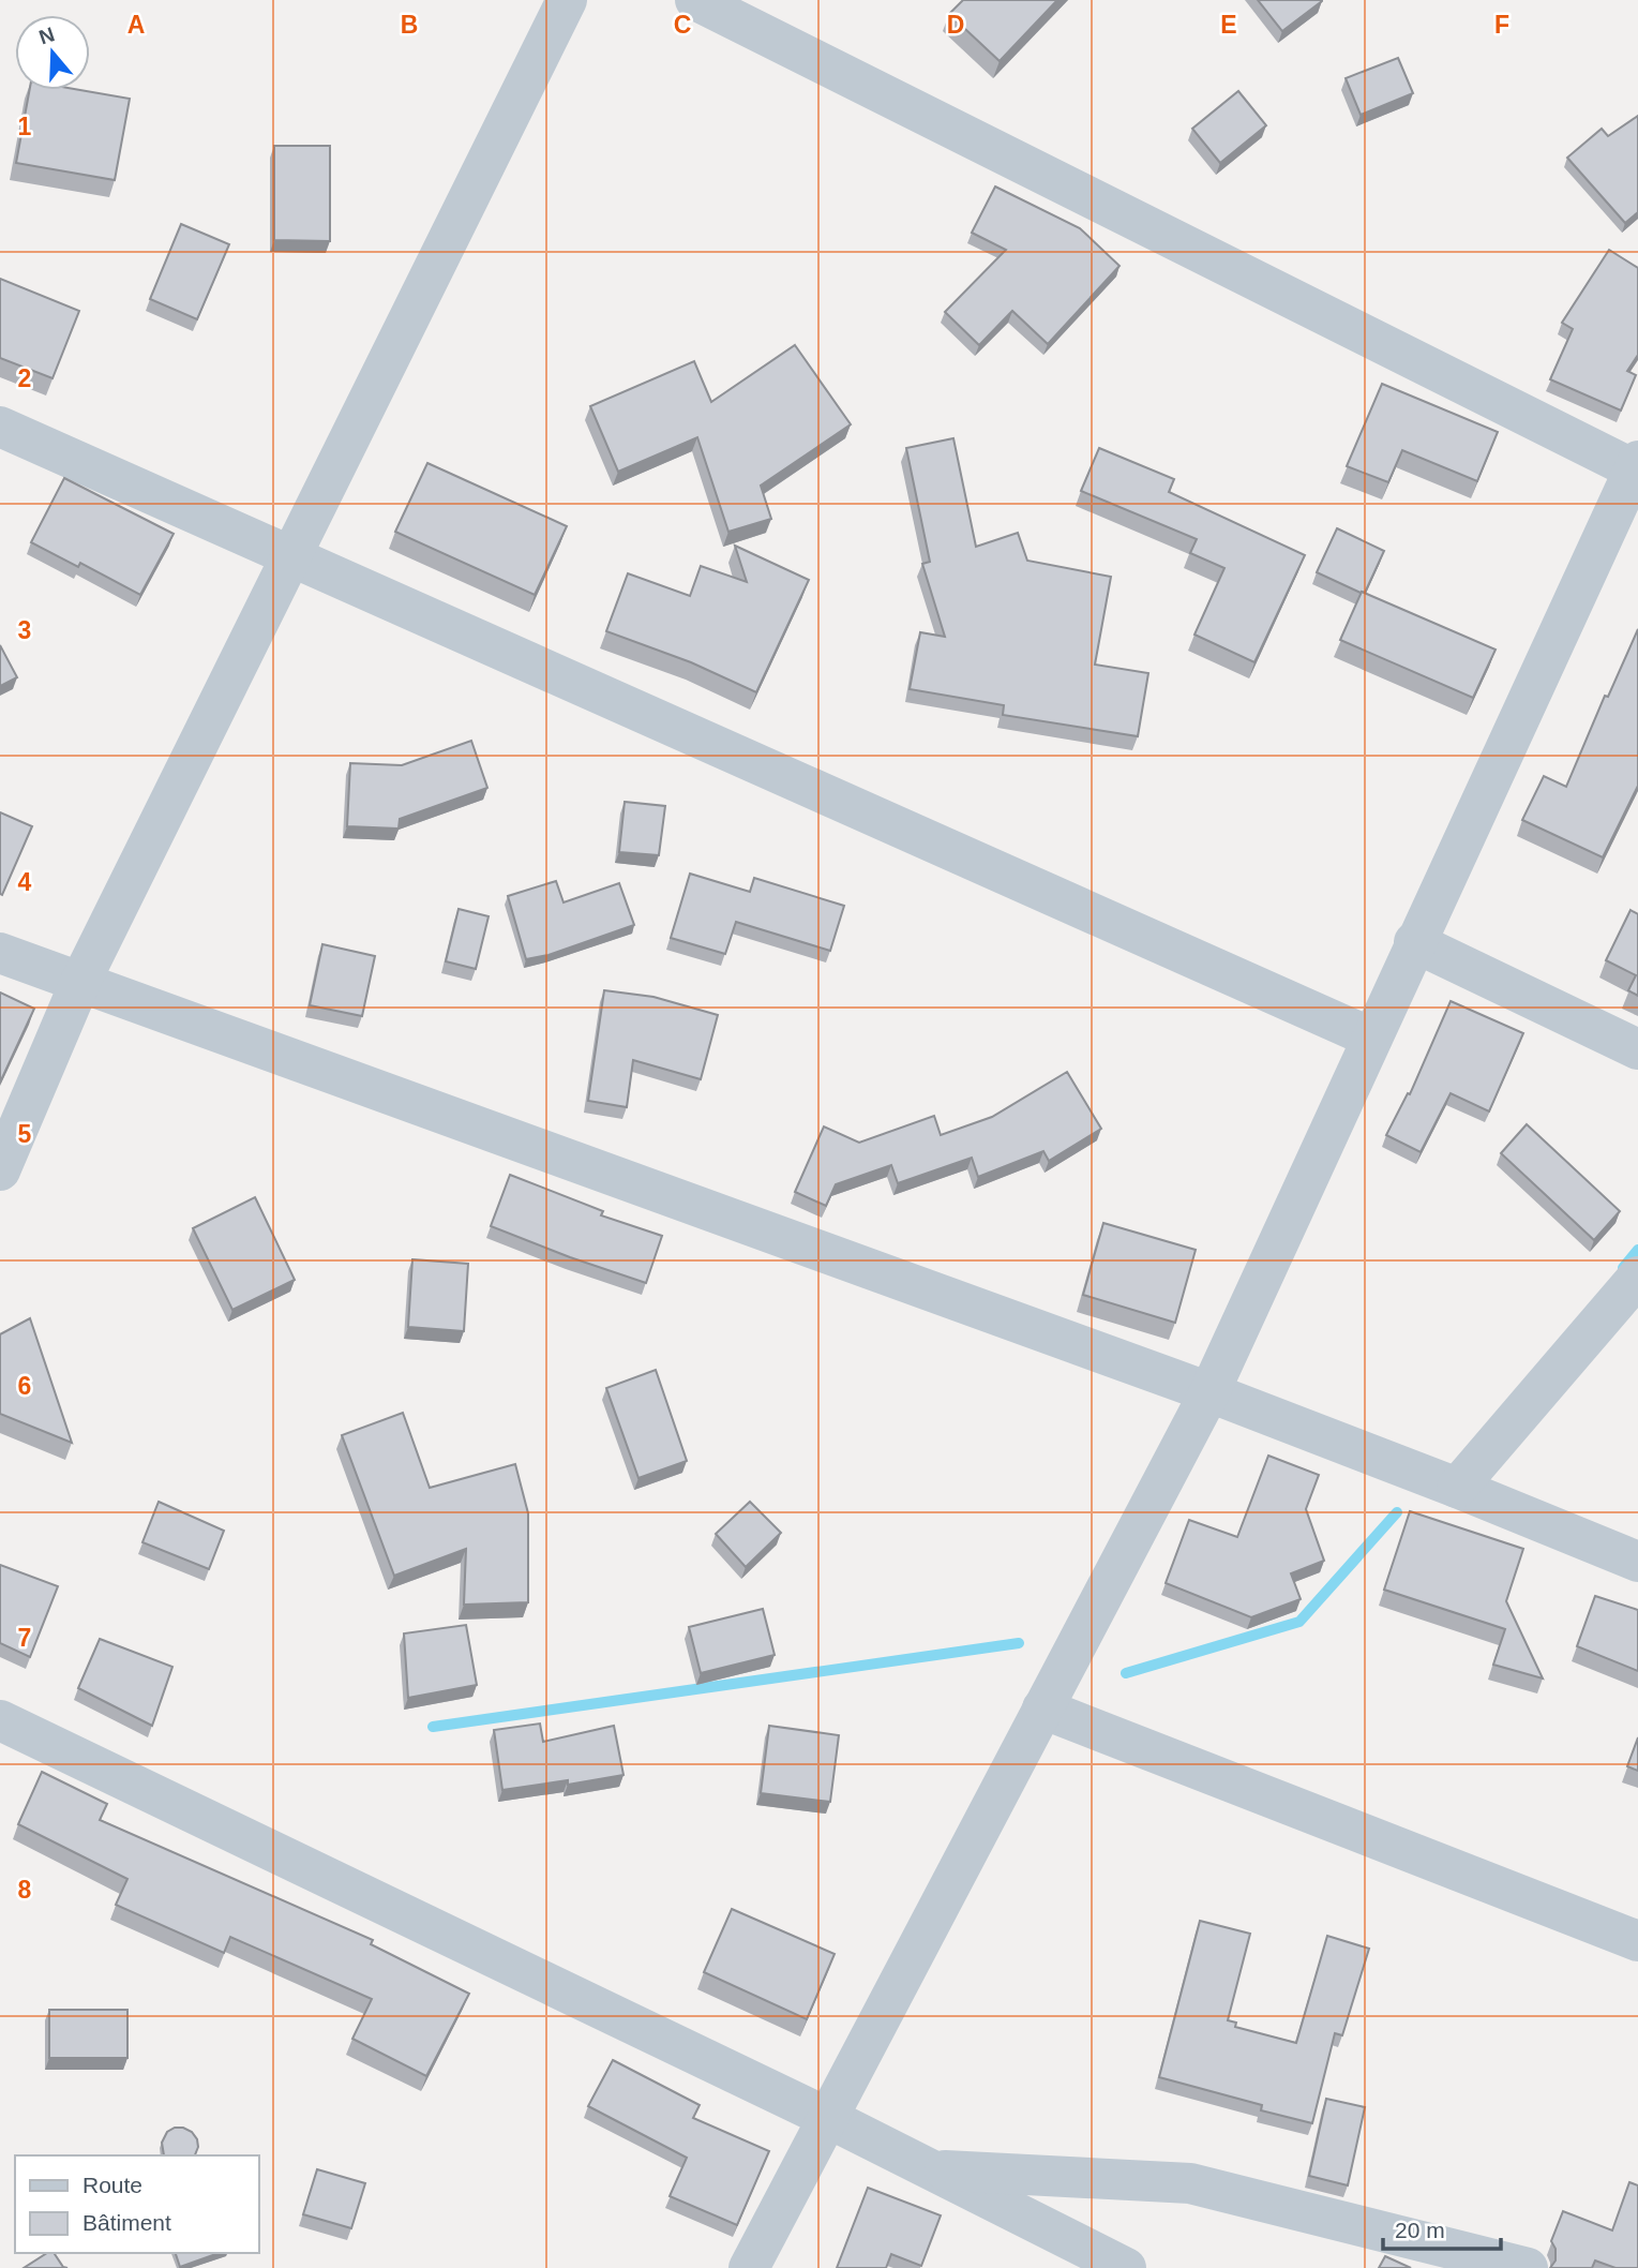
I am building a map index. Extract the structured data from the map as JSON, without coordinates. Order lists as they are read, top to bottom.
{
  "legend": ["Route", "Bâtiment"],
  "scale_bar": "20 m",
  "north": "top",
  "grid": {
    "columns": [
      "A",
      "B",
      "C",
      "D",
      "E",
      "F"
    ],
    "rows": [
      "1",
      "2",
      "3",
      "4",
      "5",
      "6",
      "7",
      "8"
    ]
  }
}
